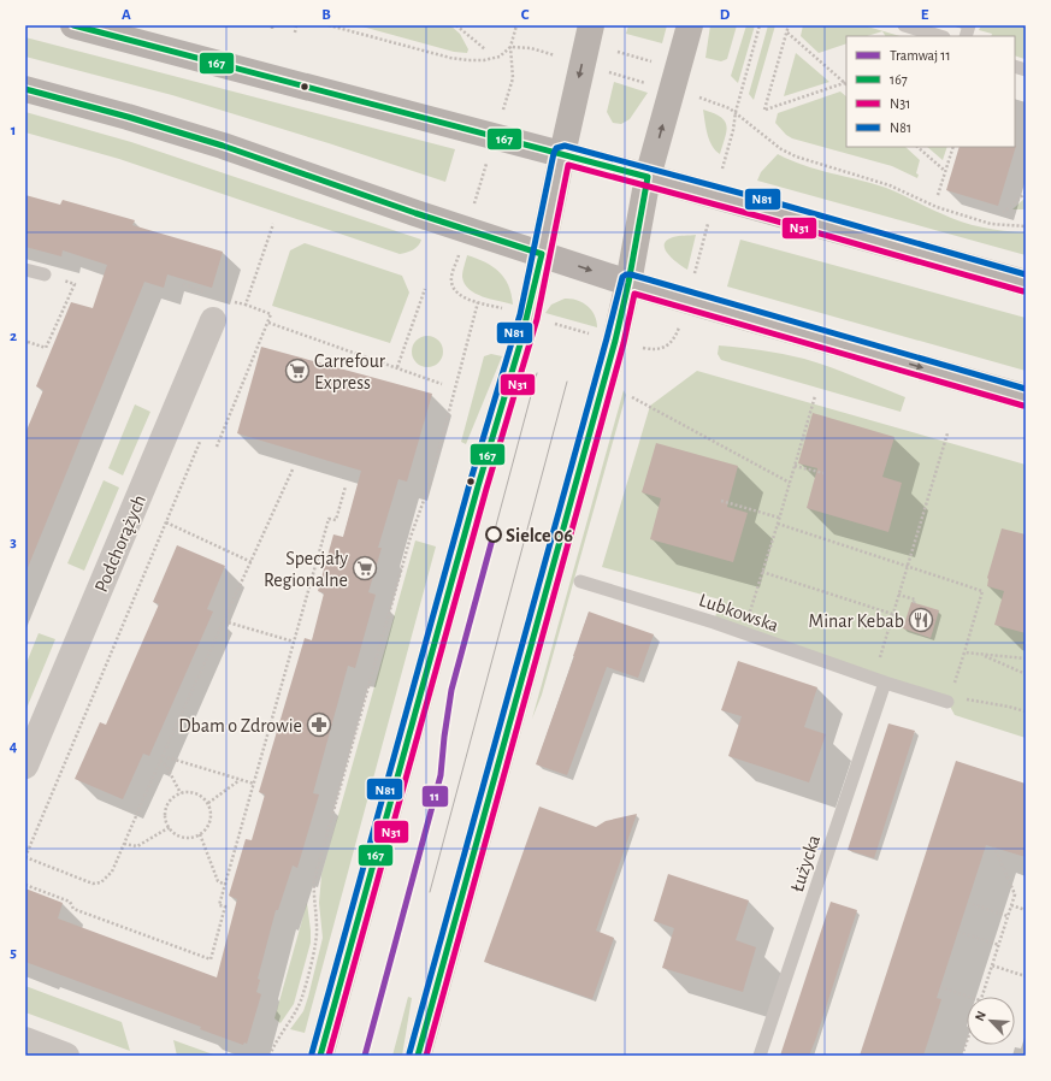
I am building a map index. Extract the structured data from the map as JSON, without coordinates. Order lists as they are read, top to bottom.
{
  "streets": {
    "street": ["Podchorążych"],
    "lane": ["Lubkowska", "Łużycka"]
  },
  "crossings": [
    ["Lubkowska", "Łużycka"]
  ],
  "places": {
    "supermarket": ["Carrefour Express", "Specjały Regionalne"],
    "other": ["Sielce 06"],
    "restaurant": ["Minar Kebab"],
    "pharmacy": ["Dbam o Zdrowie"]
  },
  "lines": [
    "transit line 167",
    "transit line N81",
    "transit line N31",
    "tram line 11"
  ],
  "legend": [
    "Tramwaj 11",
    "167",
    "N31",
    "N81"
  ],
  "north": "top left",
  "grid": {
    "columns": [
      "A",
      "B",
      "C",
      "D",
      "E"
    ],
    "rows": [
      "1",
      "2",
      "3",
      "4",
      "5"
    ]
  }
}
